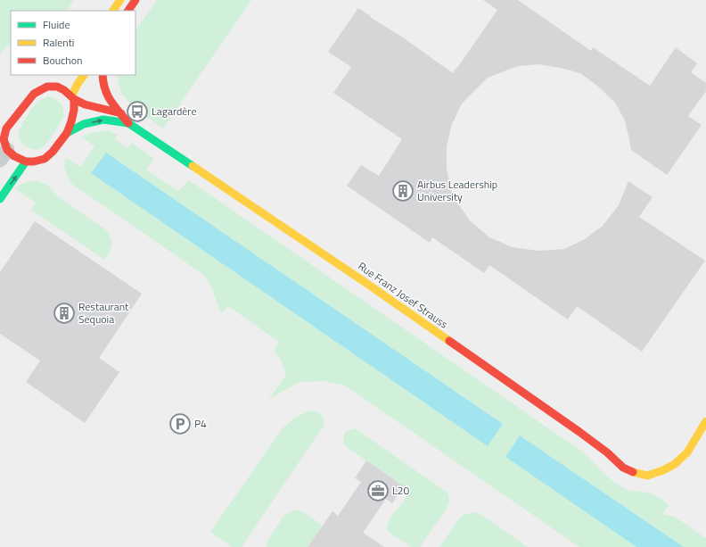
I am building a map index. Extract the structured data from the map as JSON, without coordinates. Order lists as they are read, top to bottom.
{
  "streets": {
    "street": ["Rue Franz Josef Strauss"]
  },
  "places": {
    "bus stop": ["Lagardère"],
    "building": ["Airbus Leadership University", "Restaurant Sequoia"],
    "parking": ["P4"],
    "office": ["L20"]
  },
  "legend": ["Fluide", "Ralenti", "Bouchon"]
}
